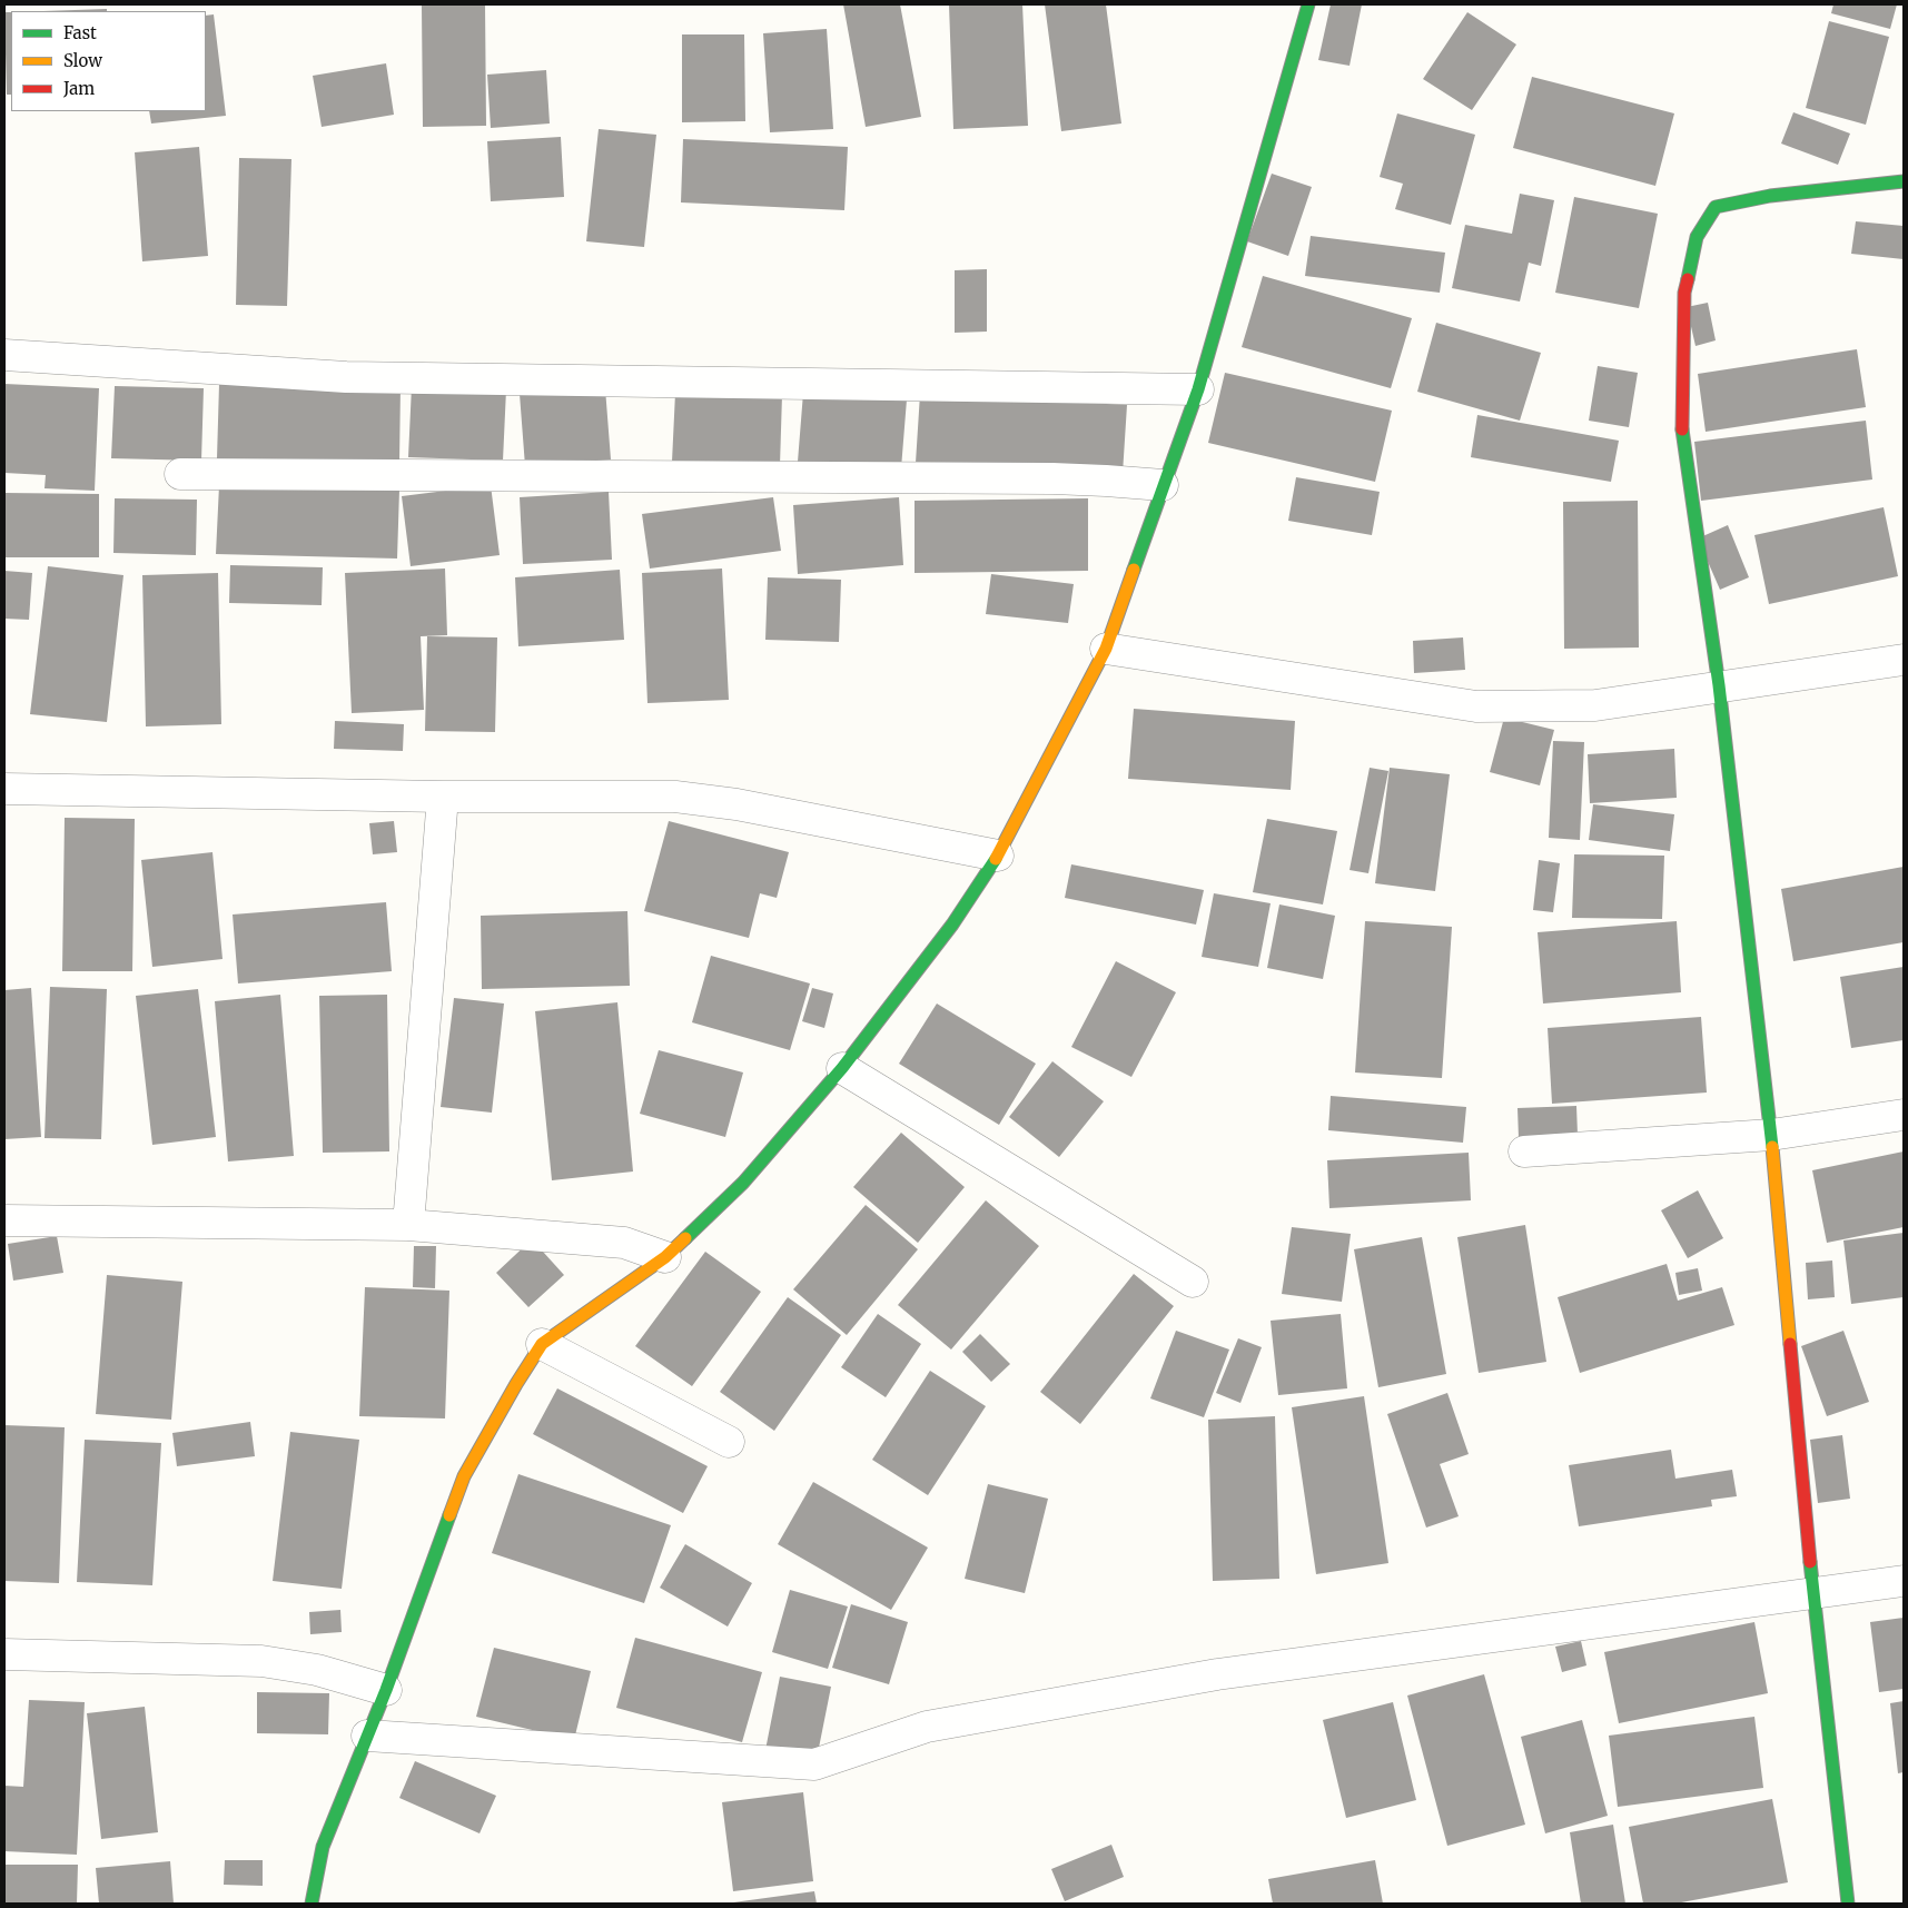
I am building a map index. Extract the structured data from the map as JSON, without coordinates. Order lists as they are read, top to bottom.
{
  "legend": ["Fast", "Slow", "Jam"]
}
